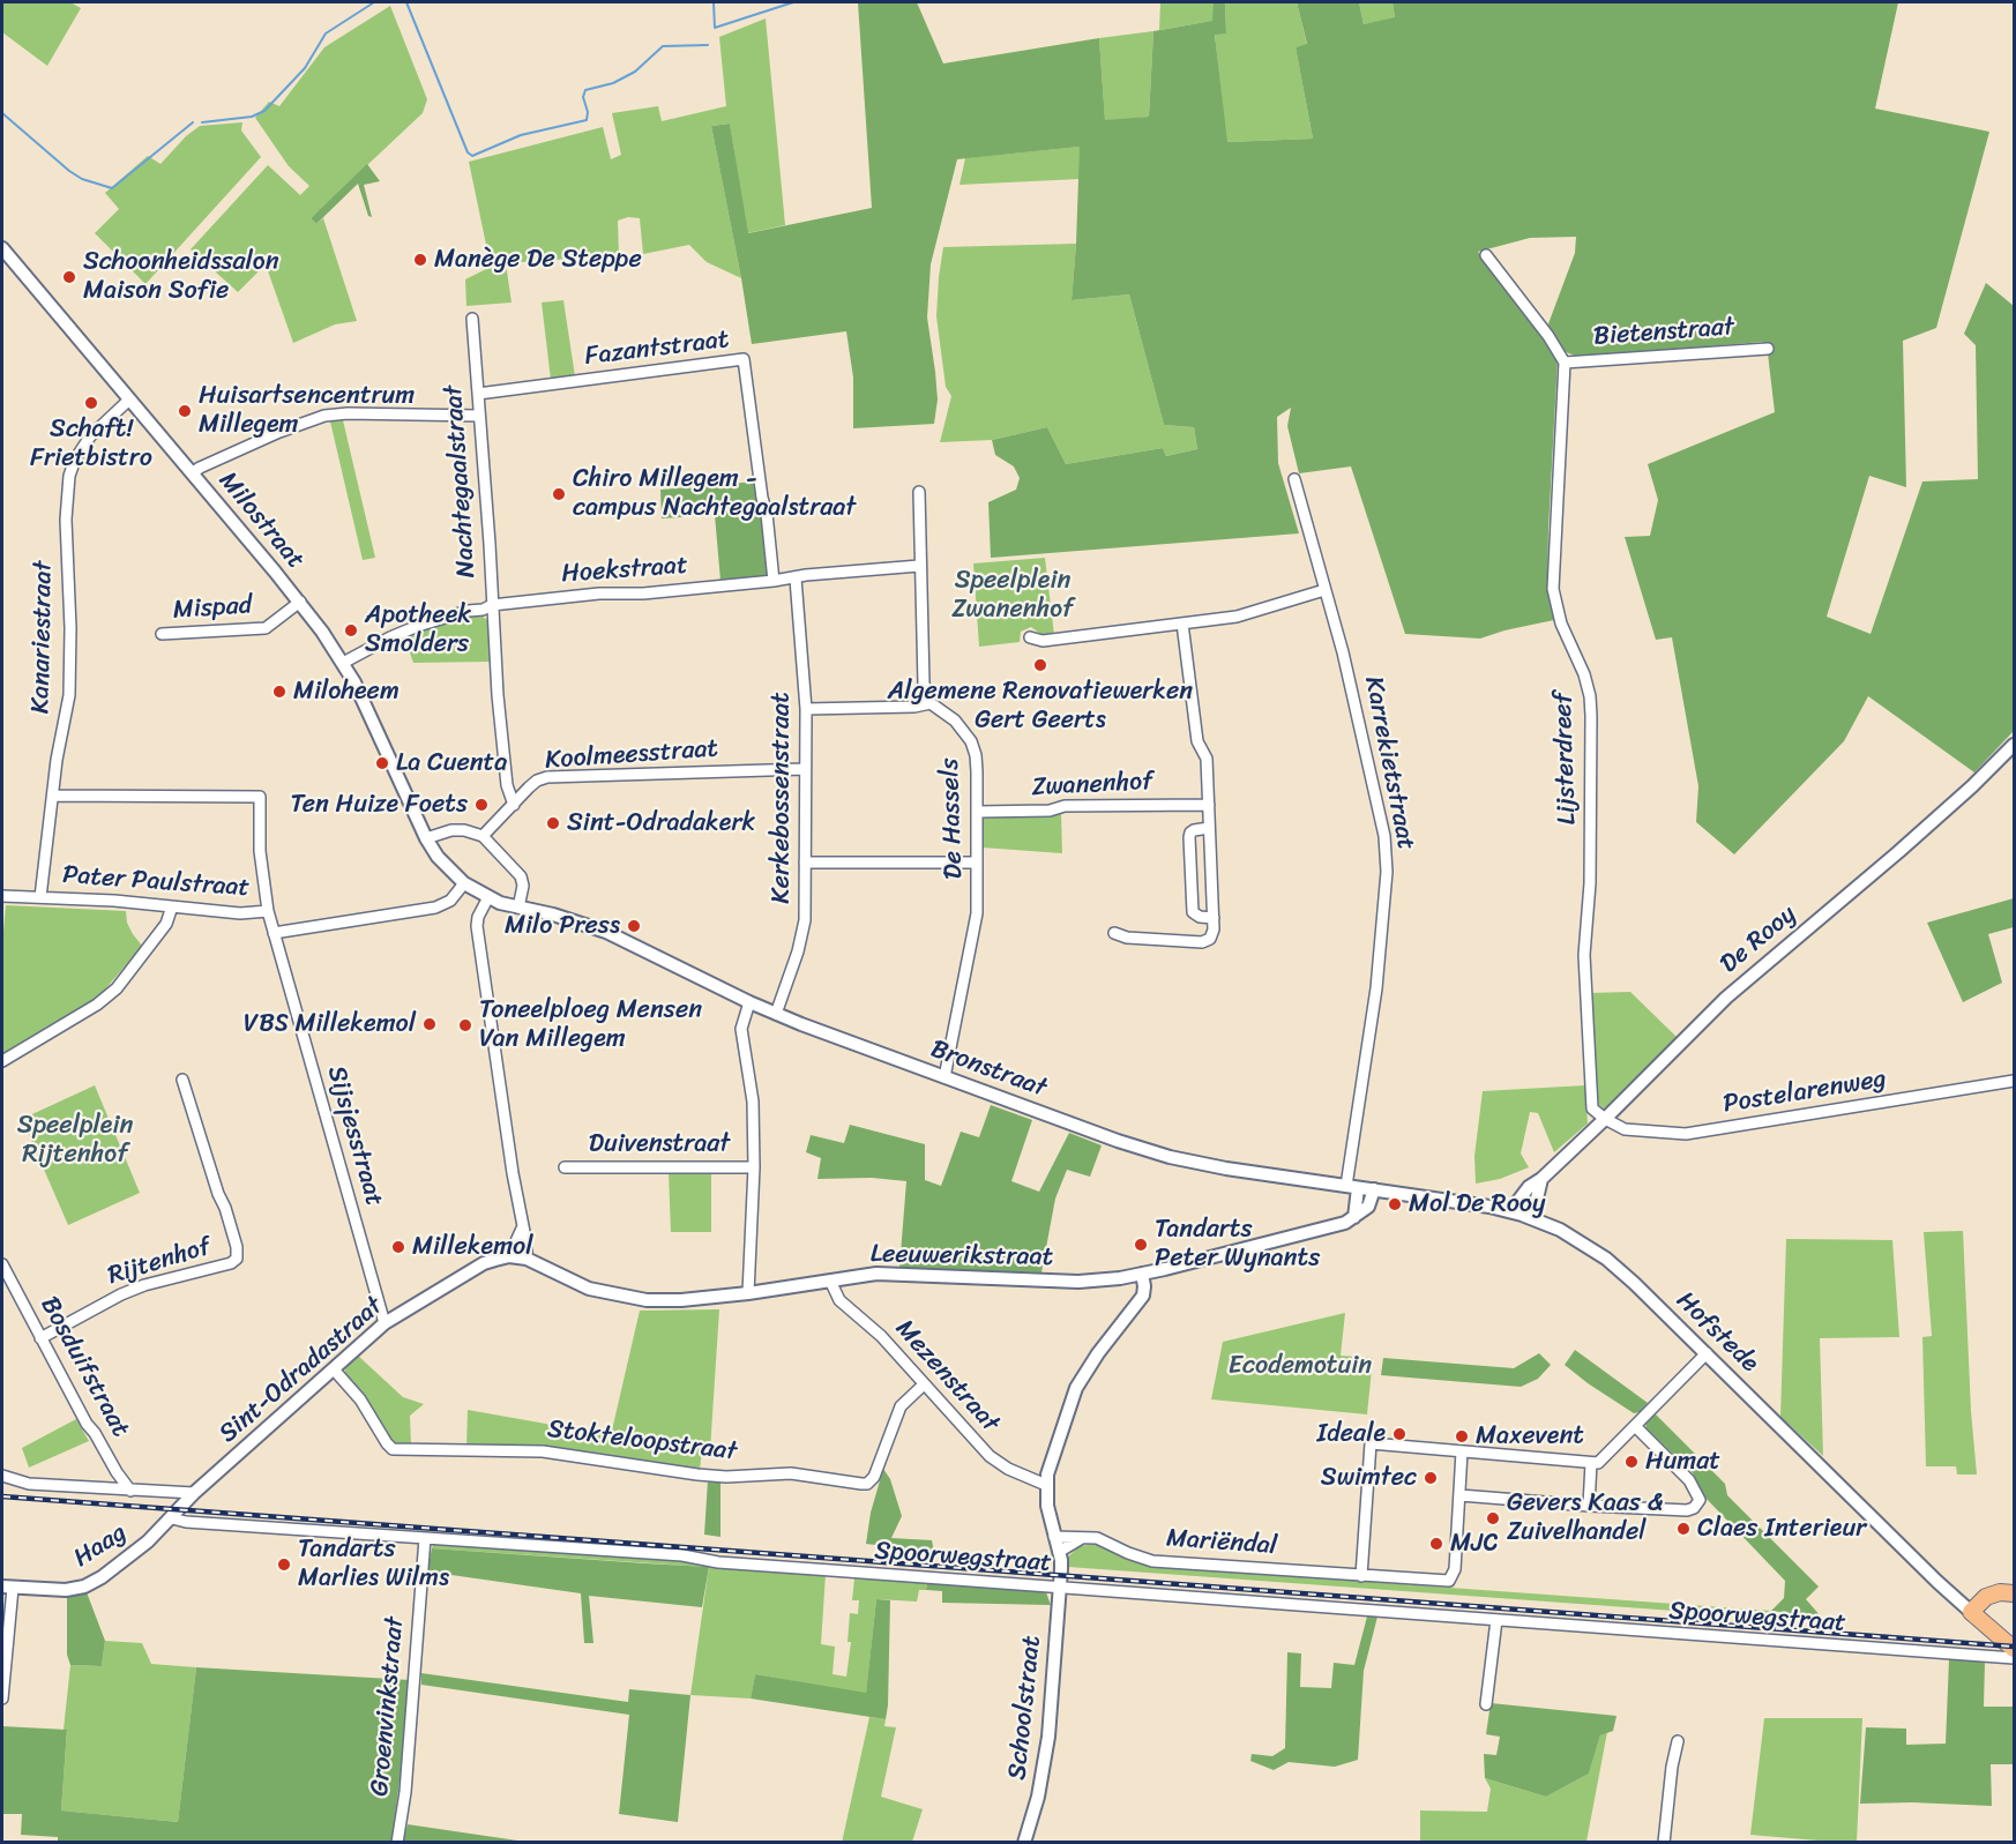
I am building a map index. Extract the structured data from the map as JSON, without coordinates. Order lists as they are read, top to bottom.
{
  "streets": {
    "street": [
      "Bietenstraat",
      "Fazantstraat",
      "Nachtegaalstraat",
      "Milostraat",
      "Hoekstraat",
      "Mispad",
      "Kanariestraat",
      "Koolmeesstraat",
      "Lijsterdreef",
      "Karrekietstraat",
      "Zwanenhof",
      "Kerkebossenstraat",
      "De Hassels",
      "Pater Paulstraat",
      "De Rooy",
      "Bronstraat",
      "Postelarenweg",
      "Sijsjesstraat",
      "Duivenstraat",
      "Leeuwerikstraat",
      "Rijtenhof",
      "Hofstede",
      "Bosduifstraat",
      "Sint-Odradastraat",
      "Mezenstraat",
      "Stokteloopstraat",
      "Mariëndal",
      "Haag",
      "Spoorwegstraat",
      "Groenvinkstraat",
      "Schoolstraat"
    ]
  },
  "crossings": [
    ["Bietenstraat", "Lijsterdreef"],
    ["Fazantstraat", "Nachtegaalstraat"],
    ["Fazantstraat", "Hoekstraat"],
    ["Nachtegaalstraat", "Hoekstraat"],
    ["Nachtegaalstraat", "Koolmeesstraat"],
    ["Milostraat", "Hoekstraat"],
    ["Milostraat", "Mispad"],
    ["Milostraat", "Kanariestraat"],
    ["Milostraat", "Pater Paulstraat"],
    ["Milostraat", "Bronstraat"],
    ["Hoekstraat", "Kerkebossenstraat"],
    ["Kanariestraat", "Pater Paulstraat"],
    ["Kanariestraat", "Sijsjesstraat"],
    ["Koolmeesstraat", "Kerkebossenstraat"],
    ["Lijsterdreef", "De Rooy"],
    ["Lijsterdreef", "Postelarenweg"],
    ["Karrekietstraat", "Bronstraat"],
    ["Zwanenhof", "De Hassels"],
    ["Kerkebossenstraat", "Bronstraat"],
    ["De Hassels", "Bronstraat"],
    ["Pater Paulstraat", "Sijsjesstraat"],
    ["De Rooy", "Postelarenweg"],
    ["De Rooy", "Hofstede"],
    ["Bronstraat", "Duivenstraat"],
    ["Bronstraat", "Hofstede"],
    ["Sijsjesstraat", "Sint-Odradastraat"],
    ["Duivenstraat", "Leeuwerikstraat"],
    ["Leeuwerikstraat", "Sint-Odradastraat"],
    ["Leeuwerikstraat", "Mezenstraat"],
    ["Leeuwerikstraat", "Schoolstraat"],
    ["Rijtenhof", "Bosduifstraat"],
    ["Sint-Odradastraat", "Stokteloopstraat"],
    ["Sint-Odradastraat", "Haag"],
    ["Mezenstraat", "Stokteloopstraat"],
    ["Mezenstraat", "Schoolstraat"],
    ["Mariëndal", "Schoolstraat"],
    ["Spoorwegstraat", "Groenvinkstraat"],
    ["Spoorwegstraat", "Schoolstraat"]
  ],
  "parks": ["Speelplein Zwanenhof", "Speelplein Rijtenhof", "Ecodemotuin"],
  "places": [
    "Manège De Steppe",
    "Schoonheidssalon Maison Sofie",
    "Schaft! Frietbistro",
    "Huisartsencentrum Millegem",
    "Chiro Millegem - campus Nachtegaalstraat",
    "Apotheek Smolders",
    "Algemene Renovatiewerken Gert Geerts",
    "Miloheem",
    "La Cuenta",
    "Ten Huize Foets",
    "Sint-Odradakerk",
    "Milo Press",
    "VBS Millekemol",
    "Toneelploeg Mensen Van Millegem",
    "Mol De Rooy",
    "Tandarts Peter Wynants",
    "Millekemol",
    "Ideale",
    "Maxevent",
    "Humat",
    "Swimtec",
    "Gevers Kaas & Zuivelhandel",
    "Claes Interieur",
    "MJC",
    "Tandarts Marlies Wilms"
  ]
}
